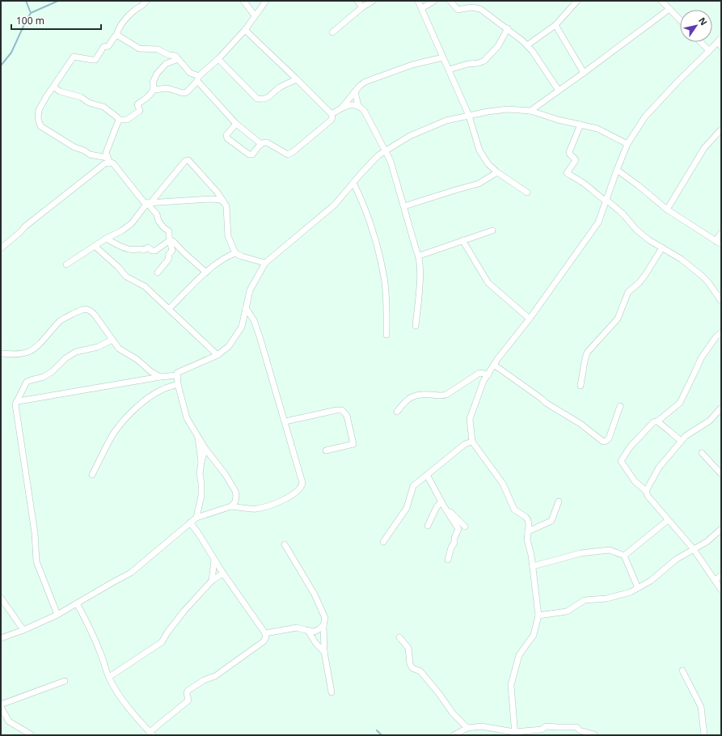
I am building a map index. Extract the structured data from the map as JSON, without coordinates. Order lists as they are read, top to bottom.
{
  "scale_bar": "100 m",
  "north": "top right"
}
